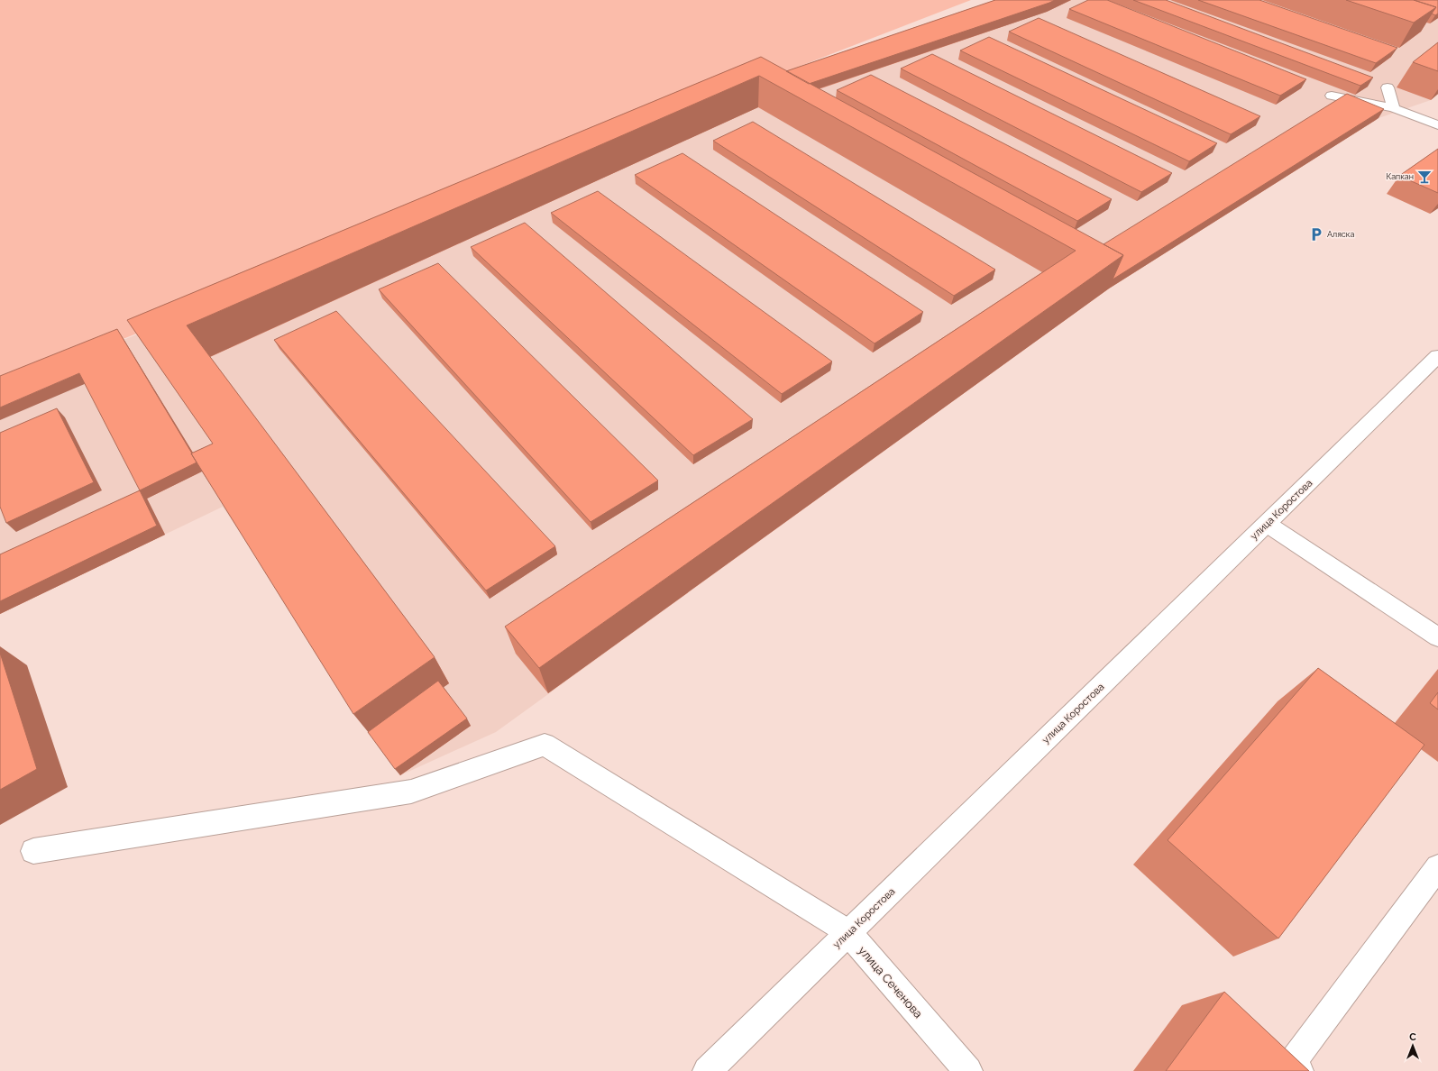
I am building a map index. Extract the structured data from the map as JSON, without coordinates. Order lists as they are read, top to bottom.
{
  "streets": {
    "street": ["улица Коростова", "улица Сеченова"]
  },
  "crossings": [
    ["улица Коростова", "улица Сеченова"]
  ],
  "places": {
    "bar": ["Капкан"],
    "parking": ["Аляска"]
  },
  "north": "top"
}
